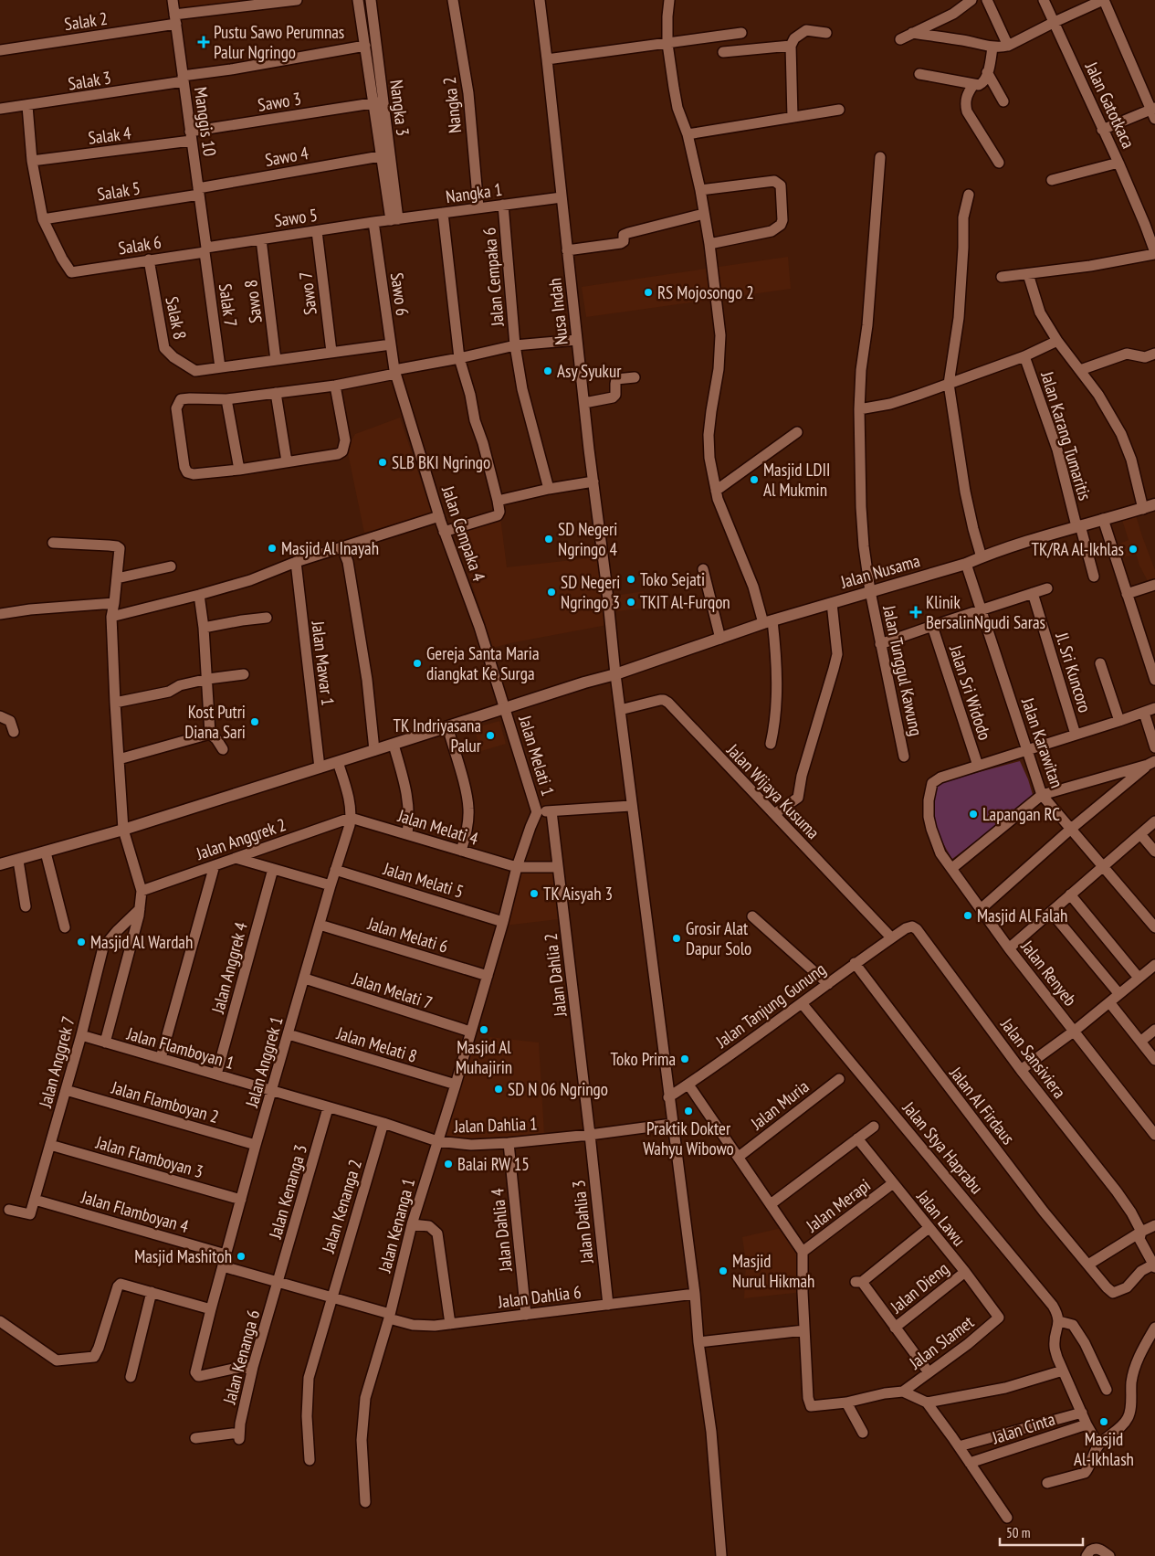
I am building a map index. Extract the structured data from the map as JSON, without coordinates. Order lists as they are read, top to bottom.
{
  "streets": {
    "street": [
      "Salak 2",
      "Salak 3",
      "Sawo 3",
      "Nangka 2",
      "Jalan Gatotkaca",
      "Nangka 3",
      "Manggis 10",
      "Salak 4",
      "Sawo 4",
      "Salak 5",
      "Nangka 1",
      "Sawo 5",
      "Salak 6",
      "Jalan Cempaka 6",
      "Sawo 7",
      "Sawo 6",
      "Sawo 8",
      "Salak 7",
      "Nusa Indah",
      "Salak 8",
      "Jalan Karang Tumaritis",
      "Jalan Cempaka 4",
      "Jalan Nusama",
      "Jalan Mawar 1",
      "Jalan Tunggul Kawung",
      "Jl. Sri Kuncoro",
      "Jalan Sri Widodo",
      "Jalan Karawitan",
      "Jalan Melati 1",
      "Jalan Wijaya Kusuma",
      "Jalan Melati 4",
      "Jalan Anggrek 2",
      "Jalan Melati 5",
      "Jalan Melati 6",
      "Jalan Anggrek 4",
      "Jalan Renyeb",
      "Jalan Dahlia 2",
      "Jalan Melati 7",
      "Jalan Tanjung Gunung",
      "Jalan Melati 8",
      "Jalan Flamboyan 1",
      "Jalan Sansiviera",
      "Jalan Anggrek 7",
      "Jalan Anggrek 1",
      "Jalan Flamboyan 2",
      "Jalan Muria",
      "Jalan Al Firdaus",
      "Jalan Dahlia 1",
      "Jalan Stya Haprabu",
      "Jalan Flamboyan 3",
      "Jalan Kenanga 3",
      "Jalan Merapi",
      "Jalan Kenanga 2",
      "Jalan Flamboyan 4",
      "Jalan Lawu",
      "Jalan Dahlia 3",
      "Jalan Kenanga 1",
      "Jalan Dahlia 4",
      "Jalan Dieng",
      "Jalan Dahlia 6",
      "Jalan Slamet",
      "Jalan Kenanga 6",
      "Jalan Cinta"
    ]
  },
  "crossings": [
    ["Salak 2", "Manggis 10"],
    ["Salak 3", "Manggis 10"],
    ["Sawo 3", "Nangka 3"],
    ["Sawo 3", "Manggis 10"],
    ["Sawo 3", "Salak 4"],
    ["Nangka 2", "Nangka 1"],
    ["Manggis 10", "Salak 4"],
    ["Manggis 10", "Sawo 4"],
    ["Manggis 10", "Salak 5"],
    ["Manggis 10", "Sawo 5"],
    ["Manggis 10", "Salak 6"],
    ["Manggis 10", "Salak 7"],
    ["Sawo 4", "Salak 5"],
    ["Salak 5", "Salak 6"],
    ["Nangka 1", "Sawo 5"],
    ["Nangka 1", "Jalan Cempaka 6"],
    ["Nangka 1", "Nusa Indah"],
    ["Sawo 5", "Salak 6"],
    ["Sawo 5", "Sawo 7"],
    ["Sawo 5", "Sawo 6"],
    ["Sawo 5", "Sawo 8"],
    ["Sawo 5", "Salak 7"],
    ["Salak 6", "Salak 7"],
    ["Salak 6", "Salak 8"],
    ["Sawo 7", "Salak 8"],
    ["Sawo 6", "Salak 8"],
    ["Sawo 6", "Jalan Cempaka 4"],
    ["Sawo 8", "Salak 8"],
    ["Salak 7", "Salak 8"],
    ["Nusa Indah", "Jalan Nusama"],
    ["Nusa Indah", "Jalan Wijaya Kusuma"],
    ["Nusa Indah", "Jalan Tanjung Gunung"],
    ["Nusa Indah", "Jalan Dahlia 1"],
    ["Nusa Indah", "Jalan Dahlia 6"],
    ["Jalan Karang Tumaritis", "Jalan Nusama"],
    ["Jalan Cempaka 4", "Jalan Nusama"],
    ["Jalan Cempaka 4", "Jalan Melati 1"],
    ["Jalan Nusama", "Jalan Mawar 1"],
    ["Jalan Nusama", "Jalan Tunggul Kawung"],
    ["Jalan Nusama", "Jalan Karawitan"],
    ["Jalan Nusama", "Jalan Melati 1"],
    ["Jalan Nusama", "Jalan Anggrek 1"],
    ["Jl. Sri Kuncoro", "Jalan Renyeb"],
    ["Jalan Sri Widodo", "Jalan Renyeb"],
    ["Jalan Karawitan", "Jalan Renyeb"],
    ["Jalan Melati 1", "Jalan Kenanga 1"],
    ["Jalan Wijaya Kusuma", "Jalan Tanjung Gunung"],
    ["Jalan Wijaya Kusuma", "Jalan Sansiviera"],
    ["Jalan Melati 4", "Jalan Anggrek 2"],
    ["Jalan Melati 4", "Jalan Dahlia 2"],
    ["Jalan Melati 4", "Jalan Anggrek 1"],
    ["Jalan Melati 4", "Jalan Kenanga 1"],
    ["Jalan Anggrek 2", "Jalan Anggrek 1"],
    ["Jalan Melati 5", "Jalan Anggrek 1"],
    ["Jalan Melati 5", "Jalan Kenanga 1"],
    ["Jalan Melati 6", "Jalan Anggrek 1"],
    ["Jalan Melati 6", "Jalan Kenanga 1"],
    ["Jalan Anggrek 4", "Jalan Flamboyan 1"],
    ["Jalan Dahlia 2", "Jalan Dahlia 1"],
    ["Jalan Dahlia 2", "Jalan Dahlia 3"],
    ["Jalan Melati 7", "Jalan Anggrek 1"],
    ["Jalan Melati 7", "Jalan Kenanga 1"],
    ["Jalan Tanjung Gunung", "Jalan Sansiviera"],
    ["Jalan Tanjung Gunung", "Jalan Al Firdaus"],
    ["Jalan Tanjung Gunung", "Jalan Stya Haprabu"],
    ["Jalan Melati 8", "Jalan Anggrek 1"],
    ["Jalan Melati 8", "Jalan Kenanga 1"],
    ["Jalan Flamboyan 1", "Jalan Anggrek 7"],
    ["Jalan Flamboyan 1", "Jalan Anggrek 1"],
    ["Jalan Flamboyan 1", "Jalan Dahlia 1"],
    ["Jalan Sansiviera", "Jalan Al Firdaus"],
    ["Jalan Anggrek 7", "Jalan Flamboyan 2"],
    ["Jalan Anggrek 7", "Jalan Flamboyan 3"],
    ["Jalan Anggrek 7", "Jalan Flamboyan 4"],
    ["Jalan Anggrek 1", "Jalan Flamboyan 2"],
    ["Jalan Anggrek 1", "Jalan Dahlia 1"],
    ["Jalan Anggrek 1", "Jalan Flamboyan 3"],
    ["Jalan Anggrek 1", "Jalan Flamboyan 4"],
    ["Jalan Anggrek 1", "Jalan Dahlia 6"],
    ["Jalan Anggrek 1", "Jalan Kenanga 6"],
    ["Jalan Dahlia 1", "Jalan Kenanga 3"],
    ["Jalan Dahlia 1", "Jalan Kenanga 2"],
    ["Jalan Dahlia 1", "Jalan Dahlia 3"],
    ["Jalan Dahlia 1", "Jalan Kenanga 1"],
    ["Jalan Dahlia 1", "Jalan Dahlia 4"],
    ["Jalan Kenanga 3", "Jalan Dahlia 6"],
    ["Jalan Kenanga 3", "Jalan Kenanga 6"],
    ["Jalan Merapi", "Jalan Lawu"],
    ["Jalan Kenanga 2", "Jalan Dahlia 6"],
    ["Jalan Lawu", "Jalan Dieng"],
    ["Jalan Lawu", "Jalan Slamet"],
    ["Jalan Dahlia 3", "Jalan Dahlia 6"],
    ["Jalan Kenanga 1", "Jalan Dahlia 6"],
    ["Jalan Dahlia 4", "Jalan Dahlia 6"],
    ["Jalan Dahlia 6", "Jalan Kenanga 6"]
  ],
  "places": {
    "health": ["Pustu Sawo Perumnas Palur Ngringo", "Klinik BersalinNgudi Saras"],
    "other": [
      "RS Mojosongo 2",
      "Asy Syukur",
      "SLB BKI Ngringo",
      "Masjid LDII Al Mukmin",
      "SD Negeri Ngringo 4",
      "Masjid Al Inayah",
      "TK/RA Al-Ikhlas",
      "Toko Sejati",
      "SD Negeri Ngringo 3",
      "TKIT Al-Furqon",
      "Gereja Santa Maria diangkat Ke Surga",
      "Kost Putri Diana Sari",
      "TK Indriyasana Palur",
      "Lapangan RC",
      "TK Aisyah 3",
      "Masjid Al Falah",
      "Grosir Alat Dapur Solo",
      "Masjid Al Wardah",
      "Masjid Al Muhajirin",
      "Toko Prima",
      "SD N 06 Ngringo",
      "Praktik Dokter Wahyu Wibowo",
      "Balai RW 15",
      "Masjid Mashitoh",
      "Masjid Nurul Hikmah",
      "Masjid Al-Ikhlash"
    ]
  },
  "scale_bar": "50 m"
}
